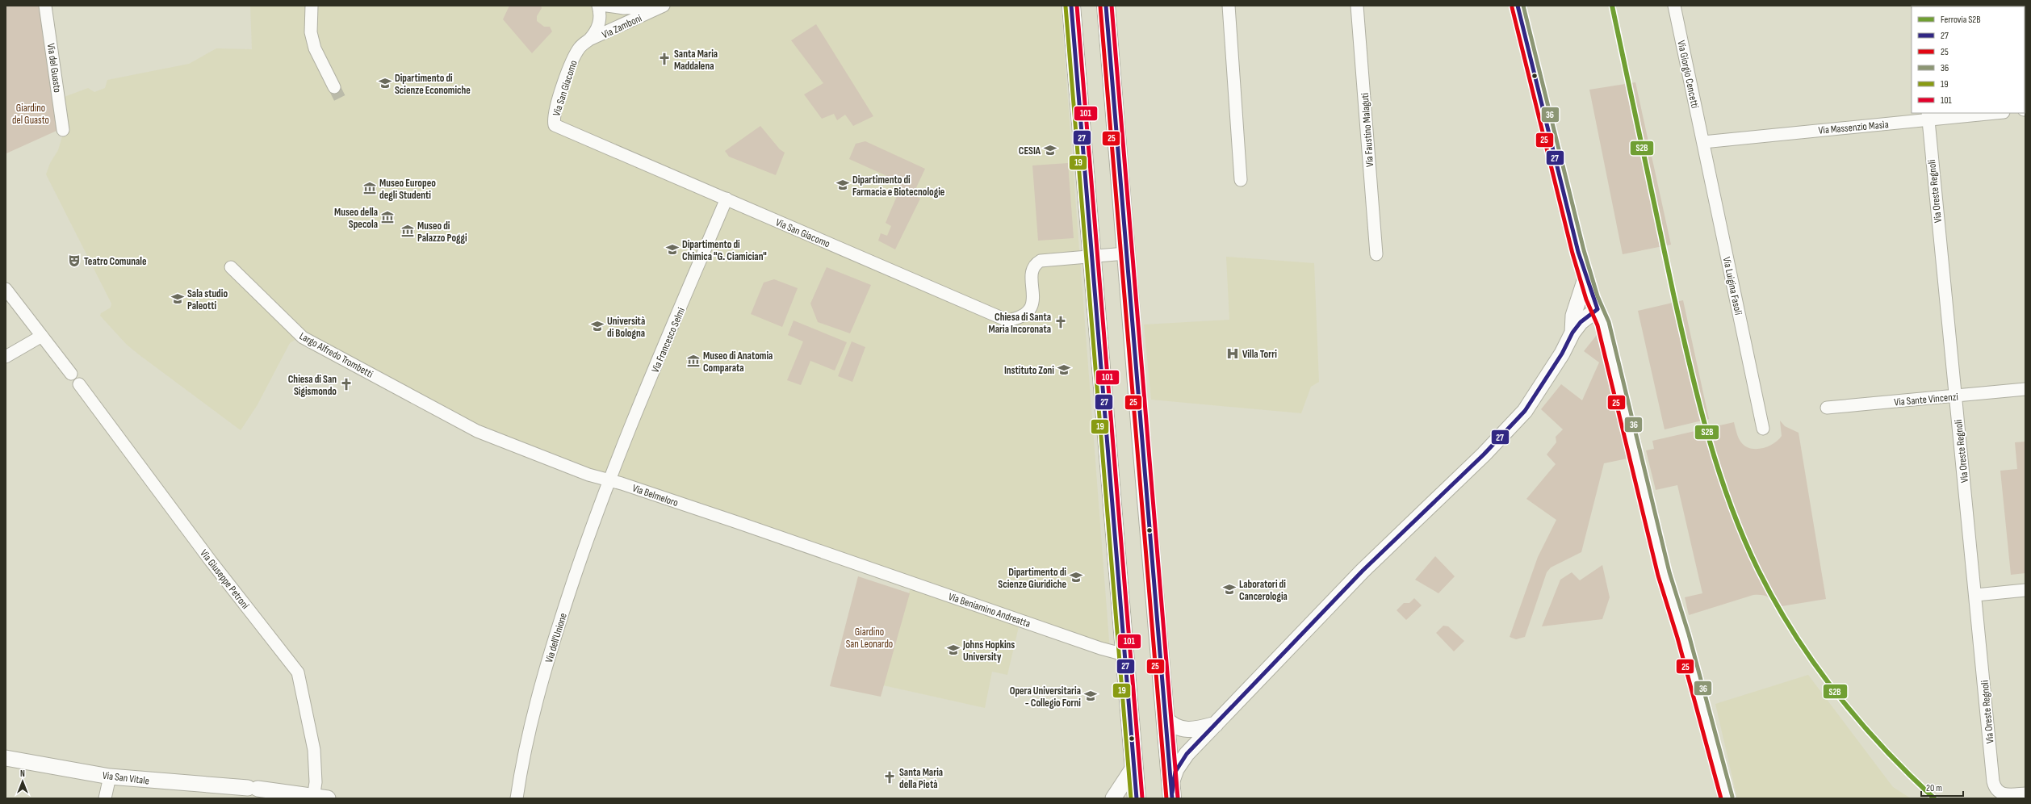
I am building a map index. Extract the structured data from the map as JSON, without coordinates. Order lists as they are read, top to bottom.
{
  "streets": {
    "street": [
      "Via Zamboni",
      "Via del Guasto",
      "Via Giorgio Cencetti",
      "Via San Giacomo",
      "Via Massenzio Masìa",
      "Via Faustino Malaguti",
      "Via Oreste Regnoli",
      "Via Luigina Fasoli",
      "Via Francesco Selmi",
      "Largo Alfredo Trombetti",
      "Via Sante Vincenzi",
      "Via Belmeloro",
      "Via Giuseppe Petroni",
      "Via Beniamino Andreatta",
      "Via dell'Unione",
      "Via San Vitale"
    ]
  },
  "crossings": [
    ["Via Zamboni", "Via San Giacomo"],
    ["Via Giorgio Cencetti", "Via Massenzio Masìa"],
    ["Via Giorgio Cencetti", "Via Luigina Fasoli"],
    ["Via San Giacomo", "Via Francesco Selmi"],
    ["Via Massenzio Masìa", "Via Oreste Regnoli"],
    ["Via Massenzio Masìa", "Via Luigina Fasoli"],
    ["Via Oreste Regnoli", "Via Sante Vincenzi"],
    ["Via Francesco Selmi", "Via Belmeloro"],
    ["Via Francesco Selmi", "Via dell'Unione"],
    ["Largo Alfredo Trombetti", "Via Belmeloro"],
    ["Via Belmeloro", "Via Beniamino Andreatta"],
    ["Via Belmeloro", "Via dell'Unione"],
    ["Via Giuseppe Petroni", "Via San Vitale"]
  ],
  "parks": ["Giardino del Guasto", "Giardino San Leonardo"],
  "places": {
    "church": [
      "Santa Maria Maddalena",
      "Chiesa di Santa Maria Incoronata",
      "Chiesa di San Sigismondo",
      "Santa Maria della Pietà"
    ],
    "school or university": [
      "Dipartimento di Scienze Economiche",
      "CESIA",
      "Dipartimento di Farmacia e Biotecnologie",
      "Dipartimento di Chimica \"G. Ciamician\"",
      "Sala studio Paleotti",
      "Università di Bologna",
      "Instituto Zoni",
      "Dipartimento di Scienze Giuridiche",
      "Laboratori di Cancerologia",
      "Johns Hopkins University",
      "Opera Universitaria - Collegio Forni"
    ],
    "museum": [
      "Museo Europeo degli Studenti",
      "Museo della Specola",
      "Museo di Palazzo Poggi",
      "Museo di Anatomia Comparata"
    ],
    "theatre": ["Teatro Comunale"],
    "hospital": ["Villa Torri"]
  },
  "lines": [
    "rail line S2B",
    "transit line 27",
    "transit line 36",
    "transit line 101",
    "transit line 25",
    "transit line 19"
  ],
  "legend": [
    "Ferrovia S2B",
    "27",
    "25",
    "36",
    "19",
    "101"
  ],
  "scale_bar": "20 m",
  "north": "top"
}
